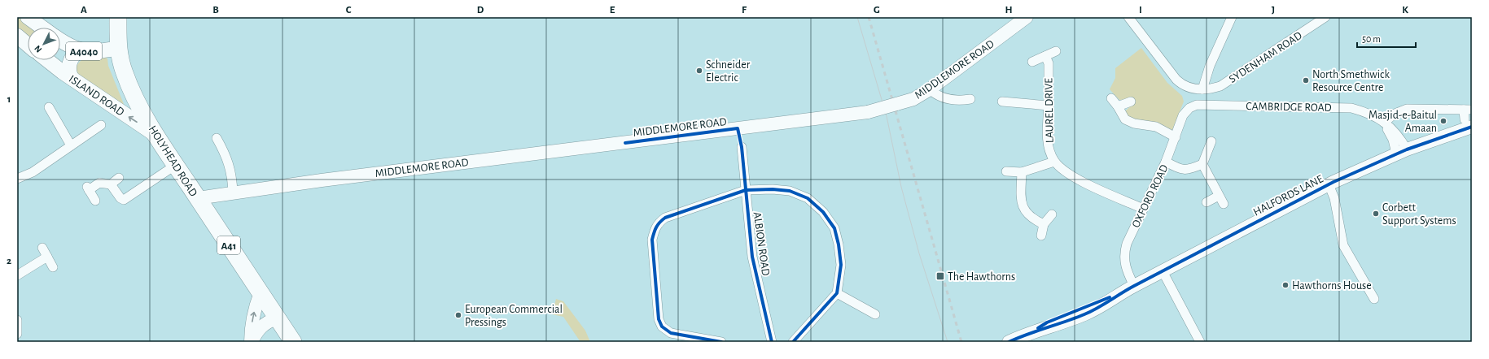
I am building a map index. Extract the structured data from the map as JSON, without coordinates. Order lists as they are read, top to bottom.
{
  "streets": {
    "highway": ["HOLYHEAD ROAD", "A41"],
    "main road": ["A4040", "ISLAND ROAD"],
    "street": [
      "SYDENHAM ROAD",
      "MIDDLEMORE ROAD",
      "CAMBRIDGE ROAD",
      "LAUREL DRIVE",
      "HALFORDS LANE",
      "OXFORD ROAD",
      "ALBION ROAD"
    ]
  },
  "crossings": [
    ["A4040", "HOLYHEAD ROAD"],
    ["MIDDLEMORE ROAD", "HOLYHEAD ROAD"],
    ["ISLAND ROAD", "HOLYHEAD ROAD"],
    ["CAMBRIDGE ROAD", "HALFORDS LANE"],
    ["CAMBRIDGE ROAD", "OXFORD ROAD"],
    ["HOLYHEAD ROAD", "A41"],
    ["HALFORDS LANE", "OXFORD ROAD"]
  ],
  "one_way": ["ISLAND ROAD"],
  "places": {
    "other": [
      "Schneider Electric",
      "North Smethwick Resource Centre",
      "Masjid-e-Baitul Amaan",
      "Corbett Support Systems",
      "Hawthorns House",
      "European Commercial Pressings"
    ],
    "transit": ["The Hawthorns"]
  },
  "scale_bar": "50 m",
  "north": "bottom left",
  "grid": {
    "columns": [
      "A",
      "B",
      "C",
      "D",
      "E",
      "F",
      "G",
      "H",
      "I",
      "J",
      "K"
    ],
    "rows": ["1", "2"]
  }
}
